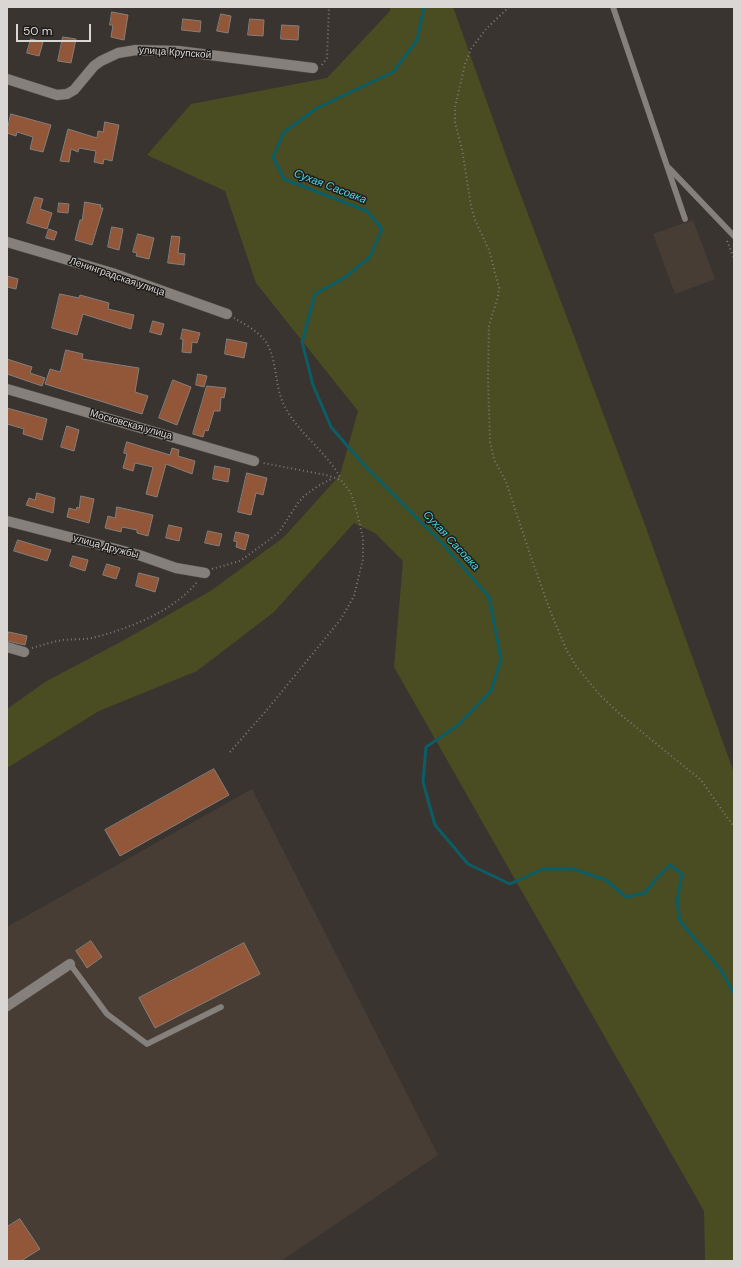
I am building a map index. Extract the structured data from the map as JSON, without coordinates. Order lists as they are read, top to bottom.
{
  "streets": {
    "street": [
      "улица Крупской",
      "Ленинградская улица",
      "Московская улица",
      "улица Дружбы"
    ]
  },
  "water": ["Сухая Сасовка"],
  "scale_bar": "50 m"
}
